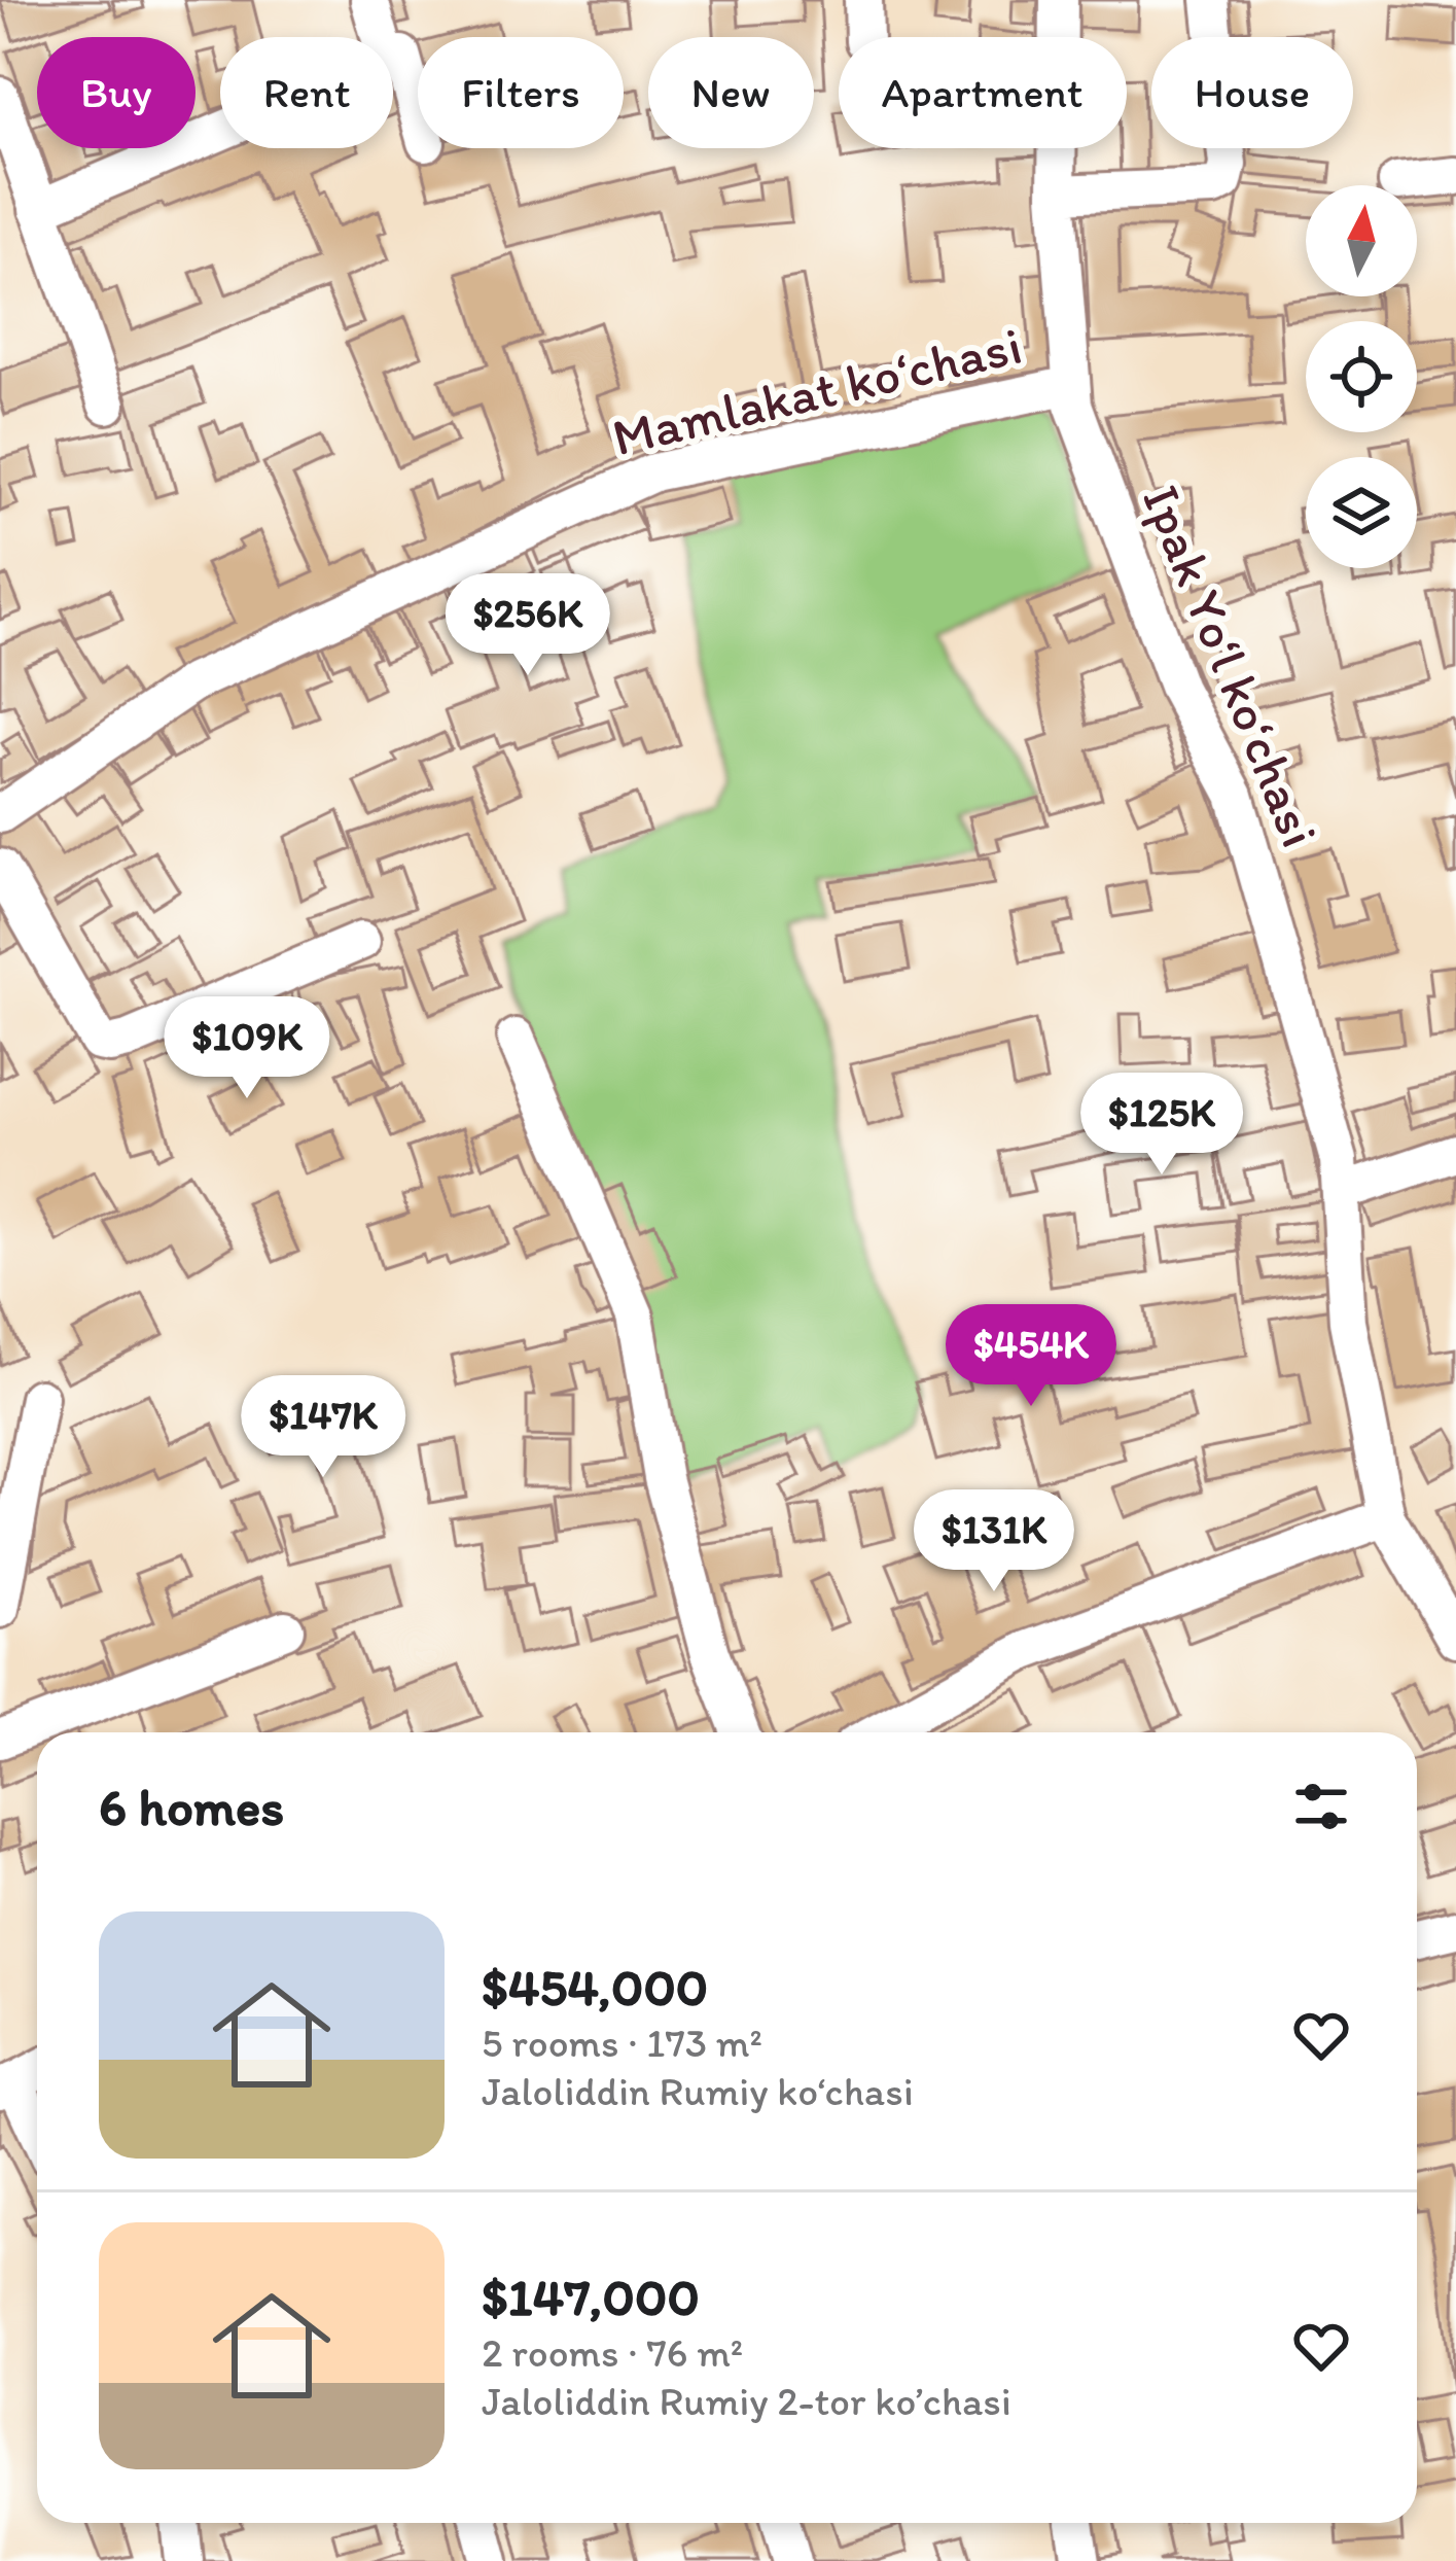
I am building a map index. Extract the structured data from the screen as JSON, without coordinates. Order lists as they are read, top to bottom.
{
  "streets": {
    "street": ["Mamlakat koʻchasi", "Ipak Yoʻl koʻchasi"]
  },
  "crossings": [
    ["Mamlakat koʻchasi", "Ipak Yoʻl koʻchasi"]
  ],
  "north": "top",
  "page": {
    "chip": [
      "Buy",
      "Rent",
      "Filters",
      "New",
      "Apartment",
      "House"
    ],
    "price": [
      "$256K",
      "$109K",
      "$125K",
      "$454K",
      "$147K",
      "$131K"
    ],
    "heading": "6 homes",
    "list": [
      {
        "name": "$454,000",
        "note": "5 rooms · 173 m² · Jaloliddin Rumiy koʻchasi"
      },
      {
        "name": "$147,000",
        "note": "2 rooms · 76 m² · Jaloliddin Rumiy 2-tor koʼchasi"
      }
    ]
  }
}
